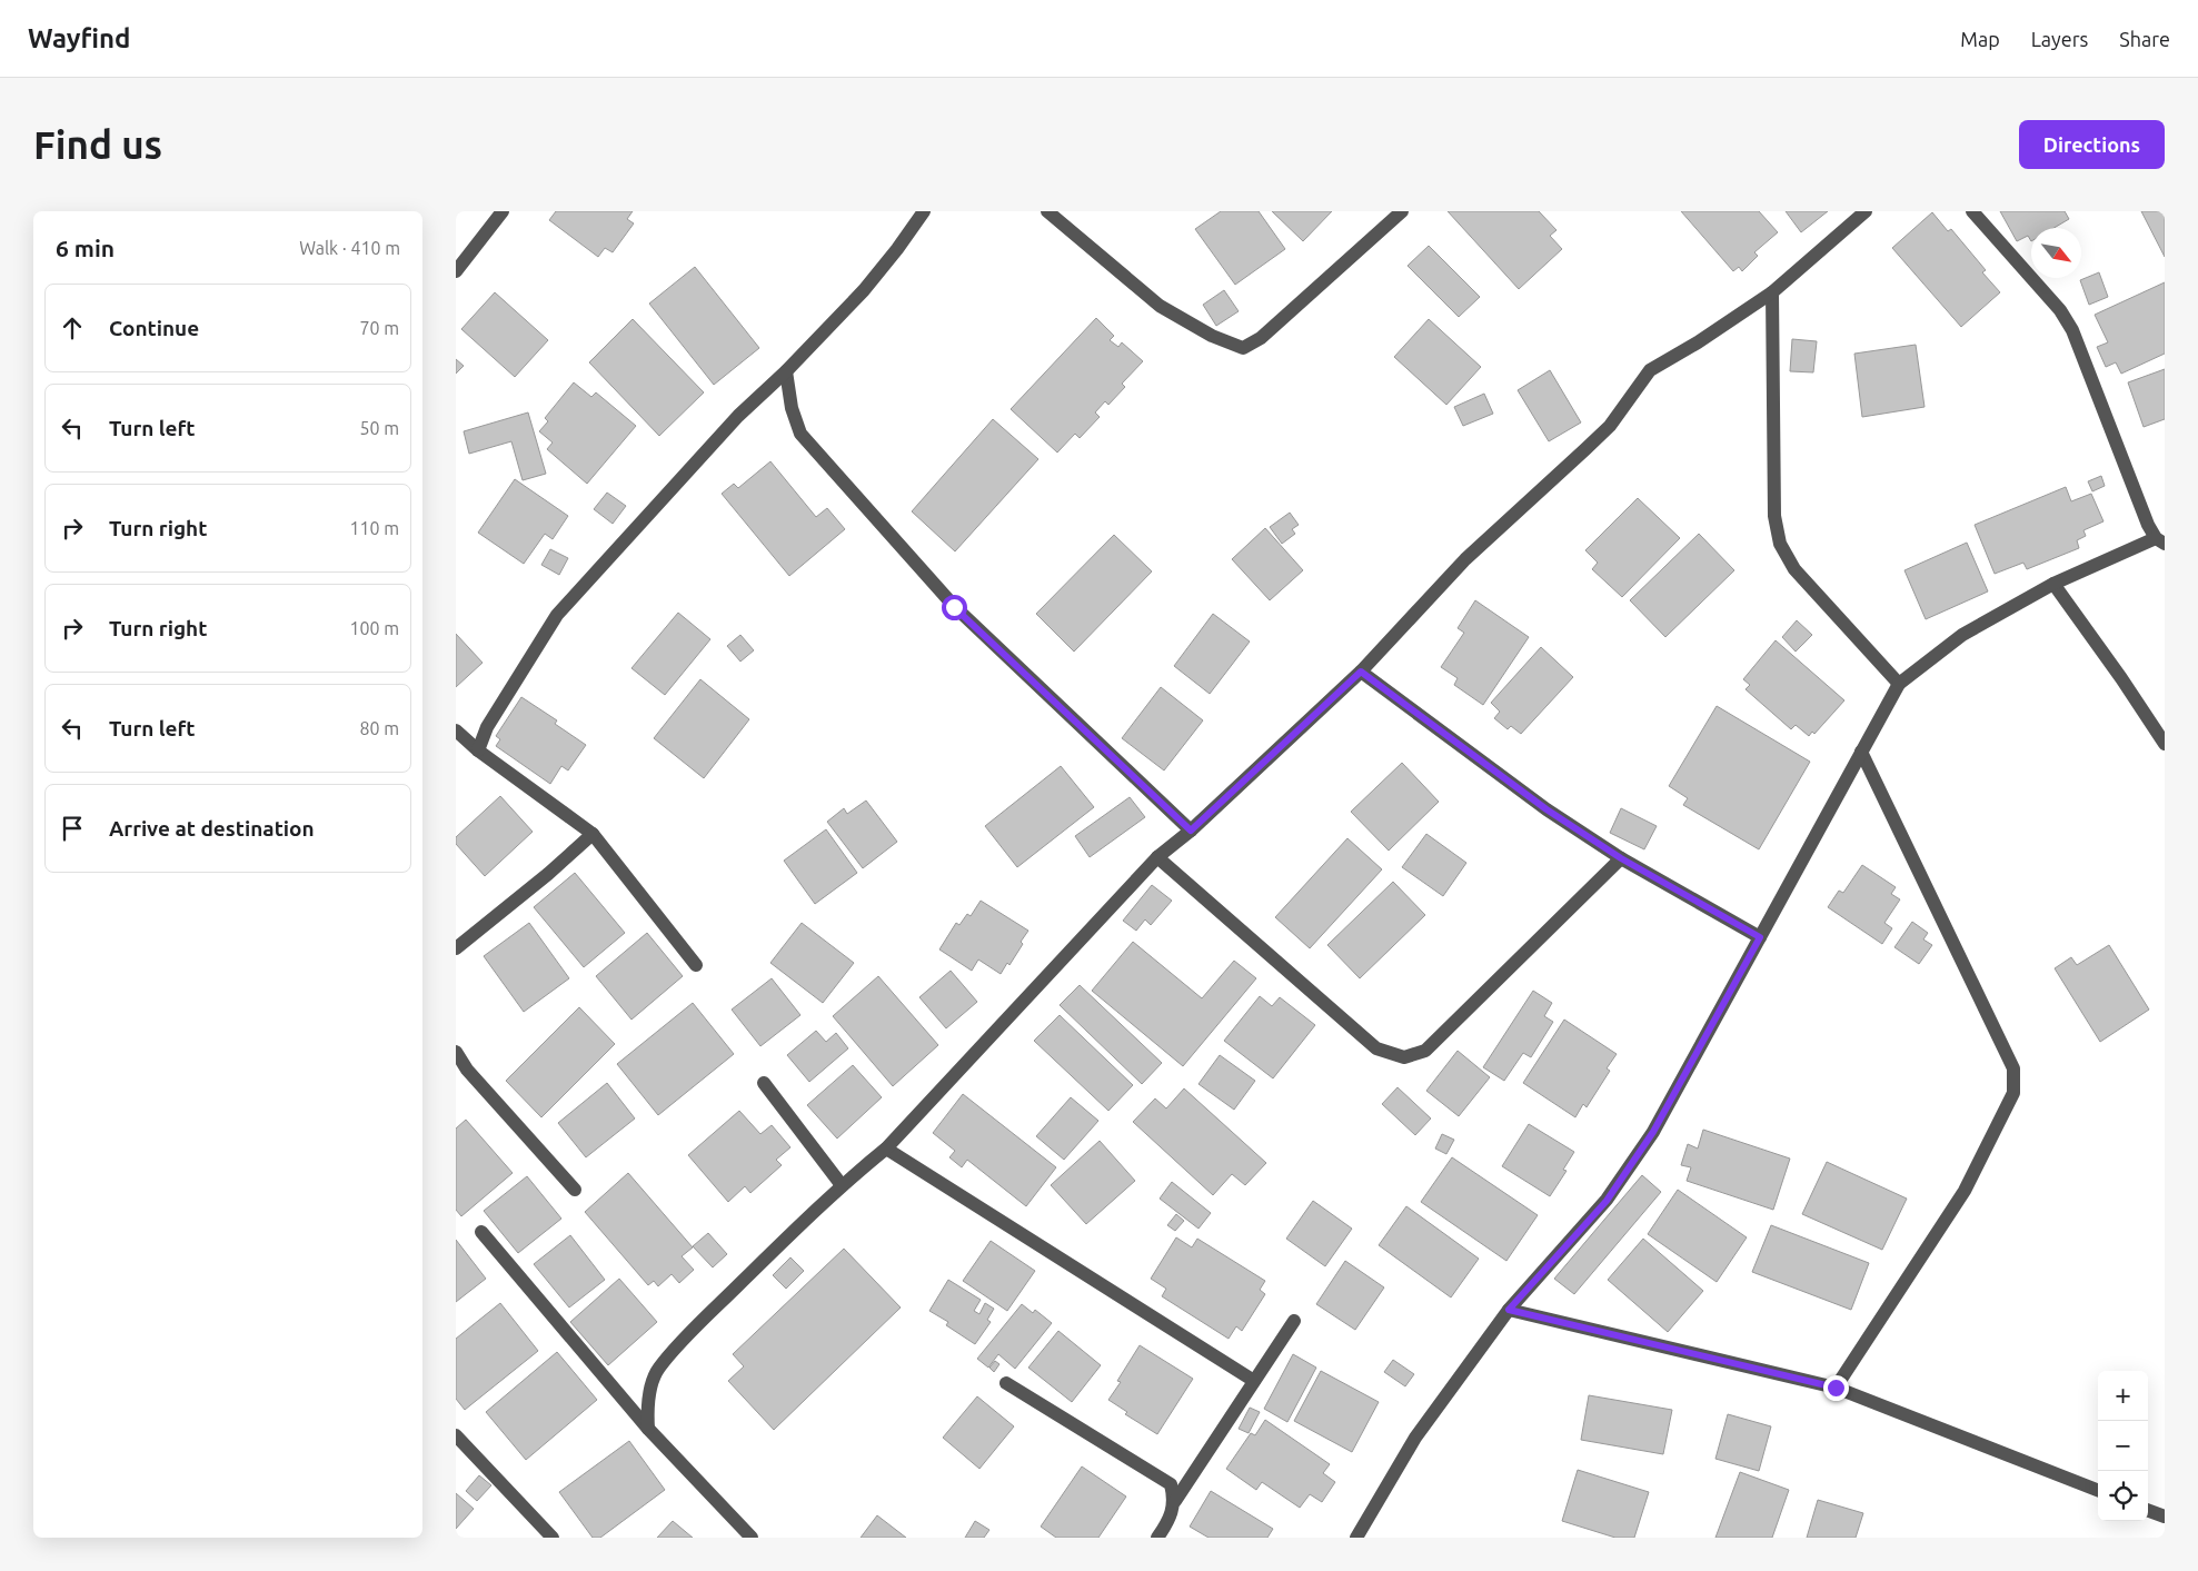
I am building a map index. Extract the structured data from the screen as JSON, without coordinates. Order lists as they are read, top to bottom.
{
  "north": "bottom right",
  "page": {
    "header": "Wayfind",
    "nav": ["Map", "Layers", "Share"],
    "buttons": "Directions",
    "title": "Find us",
    "heading": ["6 min", "Walk · 410 m"],
    "list": [
      ["Continue", "70 m"],
      ["Turn left", "50 m"],
      ["Turn right", "110 m"],
      ["Turn right", "100 m"],
      ["Turn left", "80 m"],
      "Arrive at destination"
    ],
    "map_buttons": ["+", "−"]
  }
}
